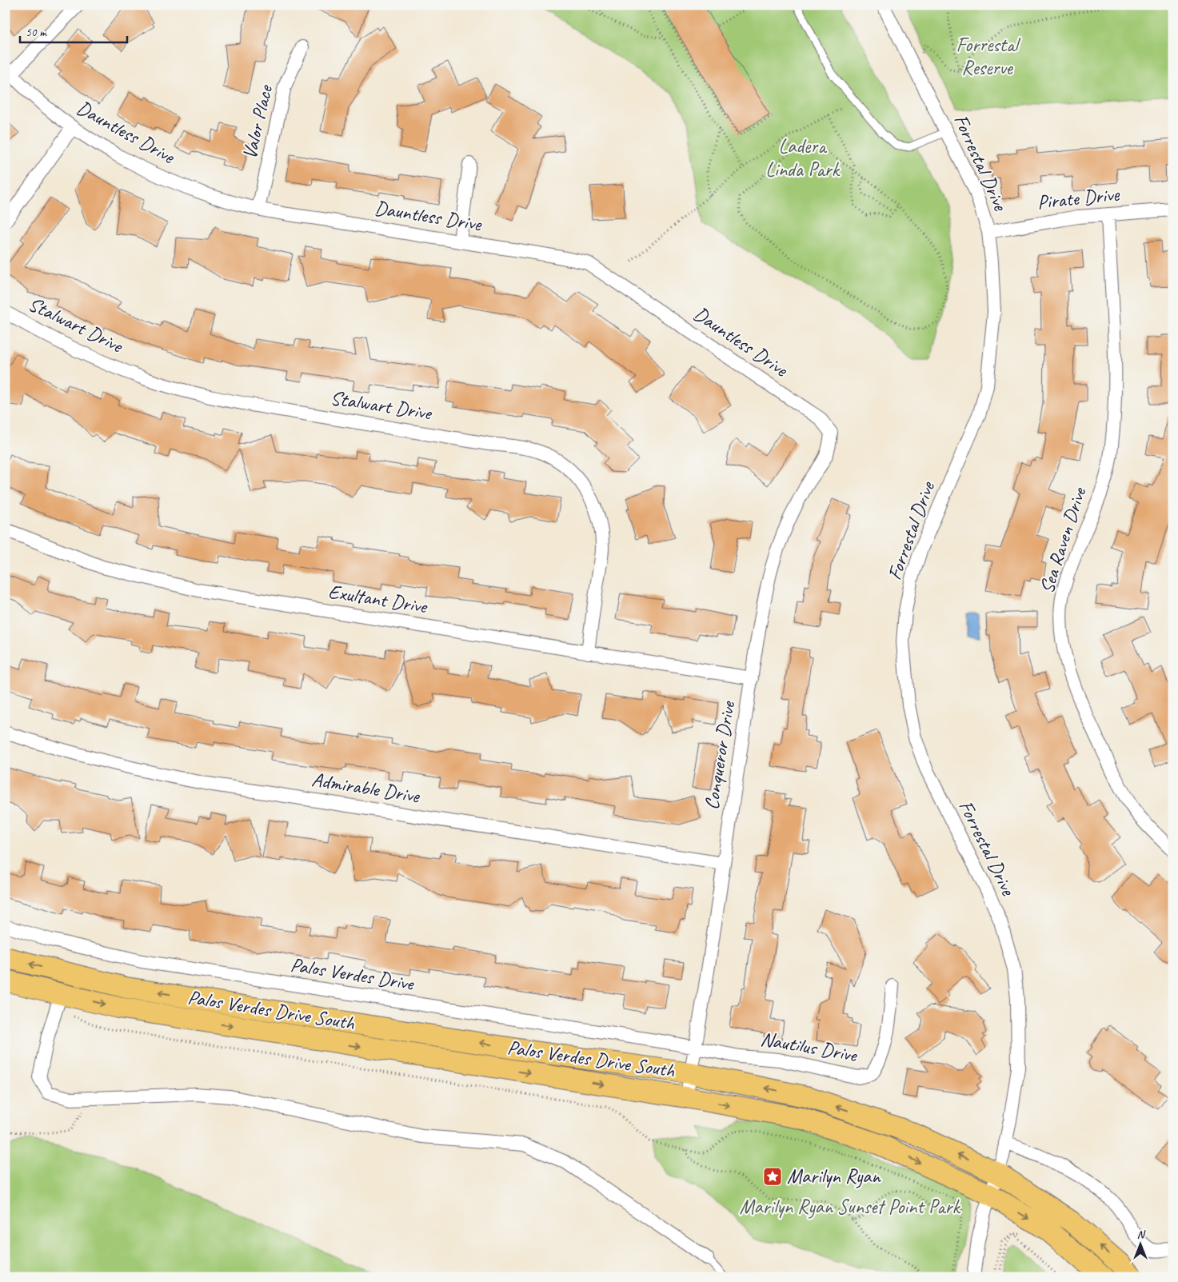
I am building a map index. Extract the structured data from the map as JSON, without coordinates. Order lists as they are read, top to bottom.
{
  "streets": {
    "main road": ["Palos Verdes Drive South"],
    "street": [
      "Valor Place",
      "Dauntless Drive",
      "Forrestal Drive",
      "Pirate Drive",
      "Stalwart Drive",
      "Sea Raven Drive",
      "Exultant Drive",
      "Conqueror Drive",
      "Admirable Drive",
      "Palos Verdes Drive",
      "Nautilus Drive"
    ]
  },
  "crossings": [
    ["Valor Place", "Dauntless Drive"],
    ["Dauntless Drive", "Conqueror Drive"],
    ["Forrestal Drive", "Pirate Drive"],
    ["Forrestal Drive", "Palos Verdes Drive South"],
    ["Pirate Drive", "Sea Raven Drive"],
    ["Stalwart Drive", "Exultant Drive"],
    ["Exultant Drive", "Conqueror Drive"],
    ["Conqueror Drive", "Admirable Drive"],
    ["Conqueror Drive", "Palos Verdes Drive"],
    ["Conqueror Drive", "Palos Verdes Drive South"],
    ["Conqueror Drive", "Nautilus Drive"],
    ["Palos Verdes Drive", "Nautilus Drive"]
  ],
  "parks": ["Forrestal Reserve", "Ladera Linda Park", "Marilyn Ryan Sunset Point Park"],
  "places": {
    "place": ["Marilyn Ryan"]
  },
  "scale_bar": "50 m",
  "north": "top"
}
